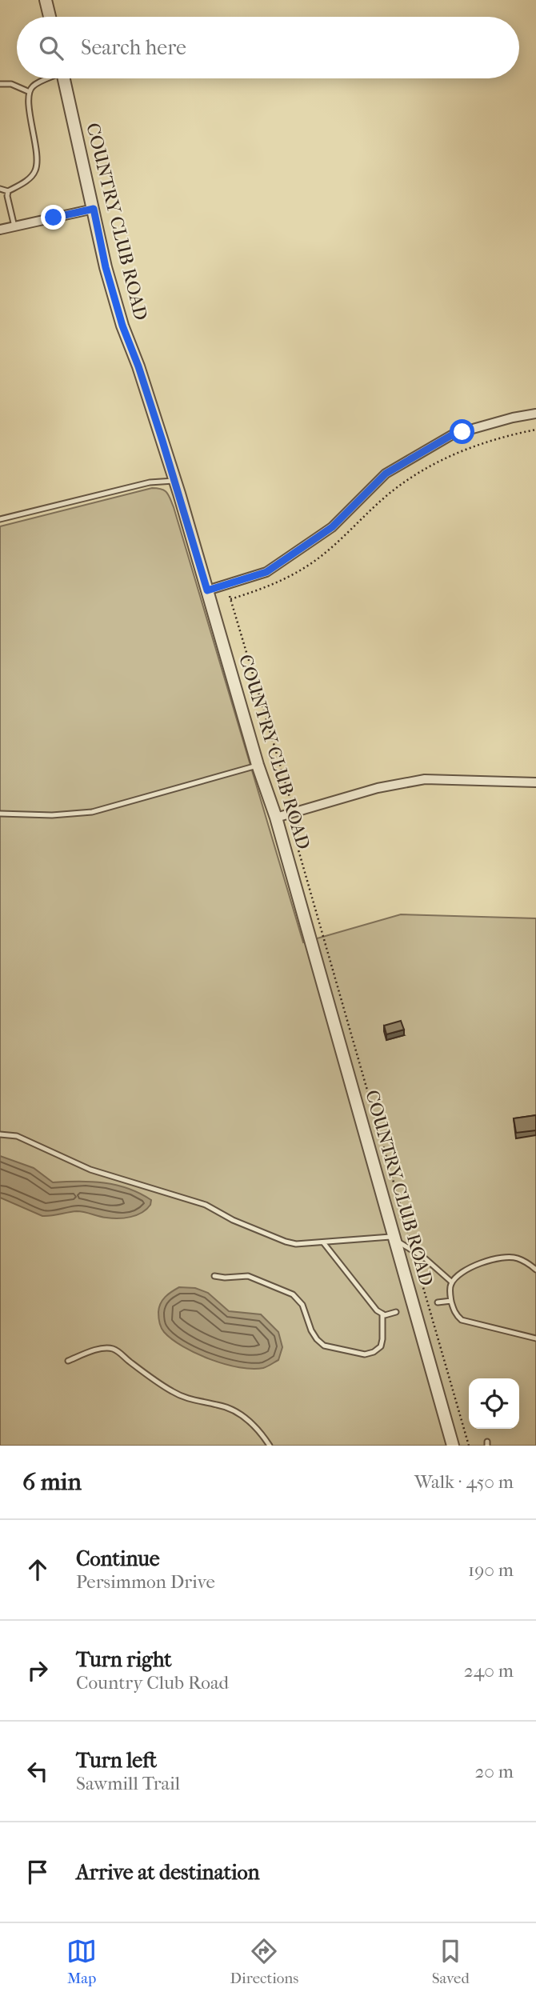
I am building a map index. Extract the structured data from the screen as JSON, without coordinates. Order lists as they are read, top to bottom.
{
  "streets": {
    "street": ["COUNTRY CLUB ROAD"]
  },
  "page": {
    "search": "Search here",
    "heading": ["6 min", "Walk · 450 m"],
    "list": [
      ["Continue", "Persimmon Drive", "190 m"],
      ["Turn right", "Country Club Road", "240 m"],
      ["Turn left", "Sawmill Trail", "20 m"],
      "Arrive at destination"
    ],
    "nav": ["Map", "Directions", "Saved"]
  }
}
